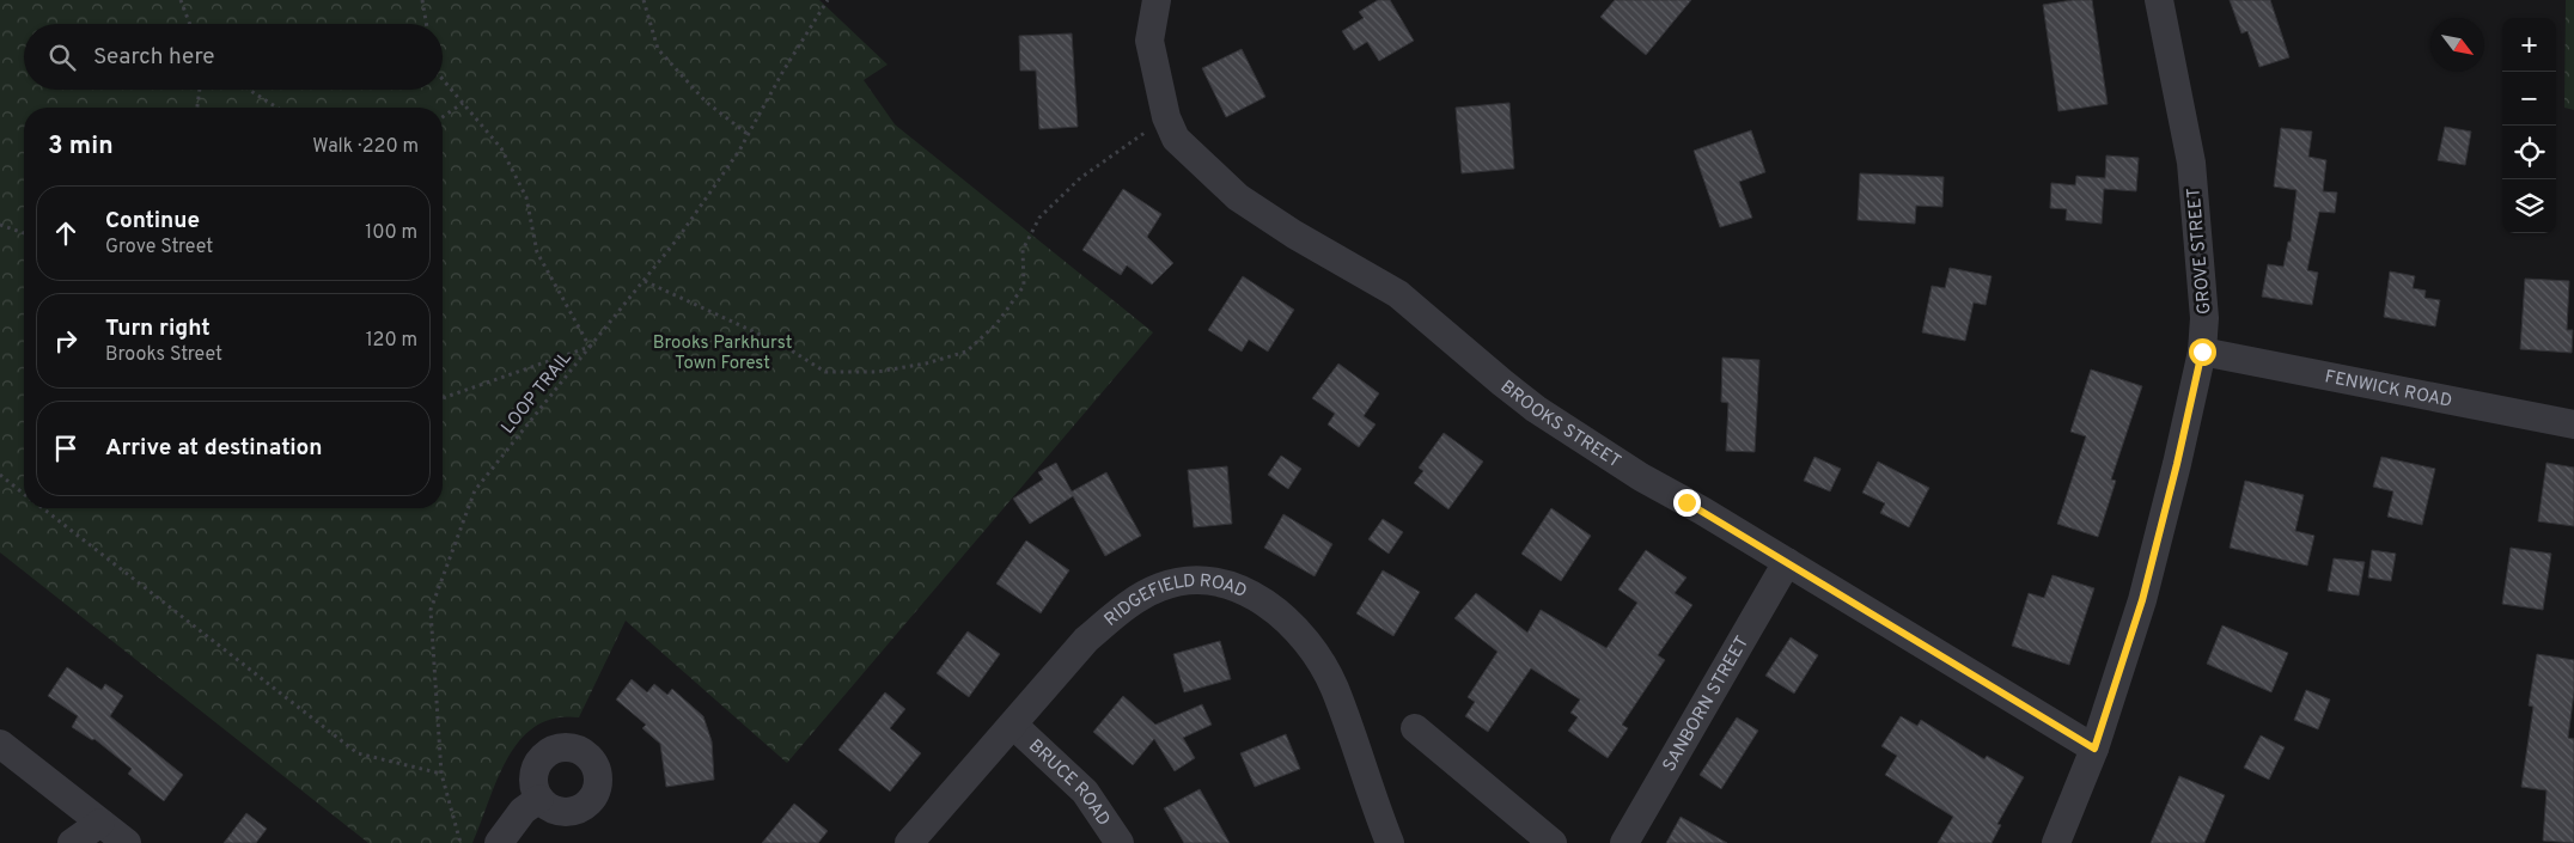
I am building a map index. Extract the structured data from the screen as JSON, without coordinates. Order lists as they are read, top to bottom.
{
  "streets": {
    "street": [
      "GROVE STREET",
      "FENWICK ROAD",
      "BROOKS STREET",
      "RIDGEFIELD ROAD",
      "SANBORN STREET",
      "BRUCE ROAD"
    ],
    "path": ["LOOP TRAIL"]
  },
  "crossings": [
    ["GROVE STREET", "FENWICK ROAD"],
    ["GROVE STREET", "BROOKS STREET"],
    ["BROOKS STREET", "SANBORN STREET"],
    ["RIDGEFIELD ROAD", "BRUCE ROAD"]
  ],
  "parks": ["Brooks Parkhurst Town Forest"],
  "north": "bottom right",
  "page": {
    "map_buttons": ["+", "−"],
    "search": "Search here",
    "heading": ["3 min", "Walk · 220 m"],
    "list": [
      ["Continue", "Grove Street", "100 m"],
      ["Turn right", "Brooks Street", "120 m"],
      "Arrive at destination"
    ]
  }
}
